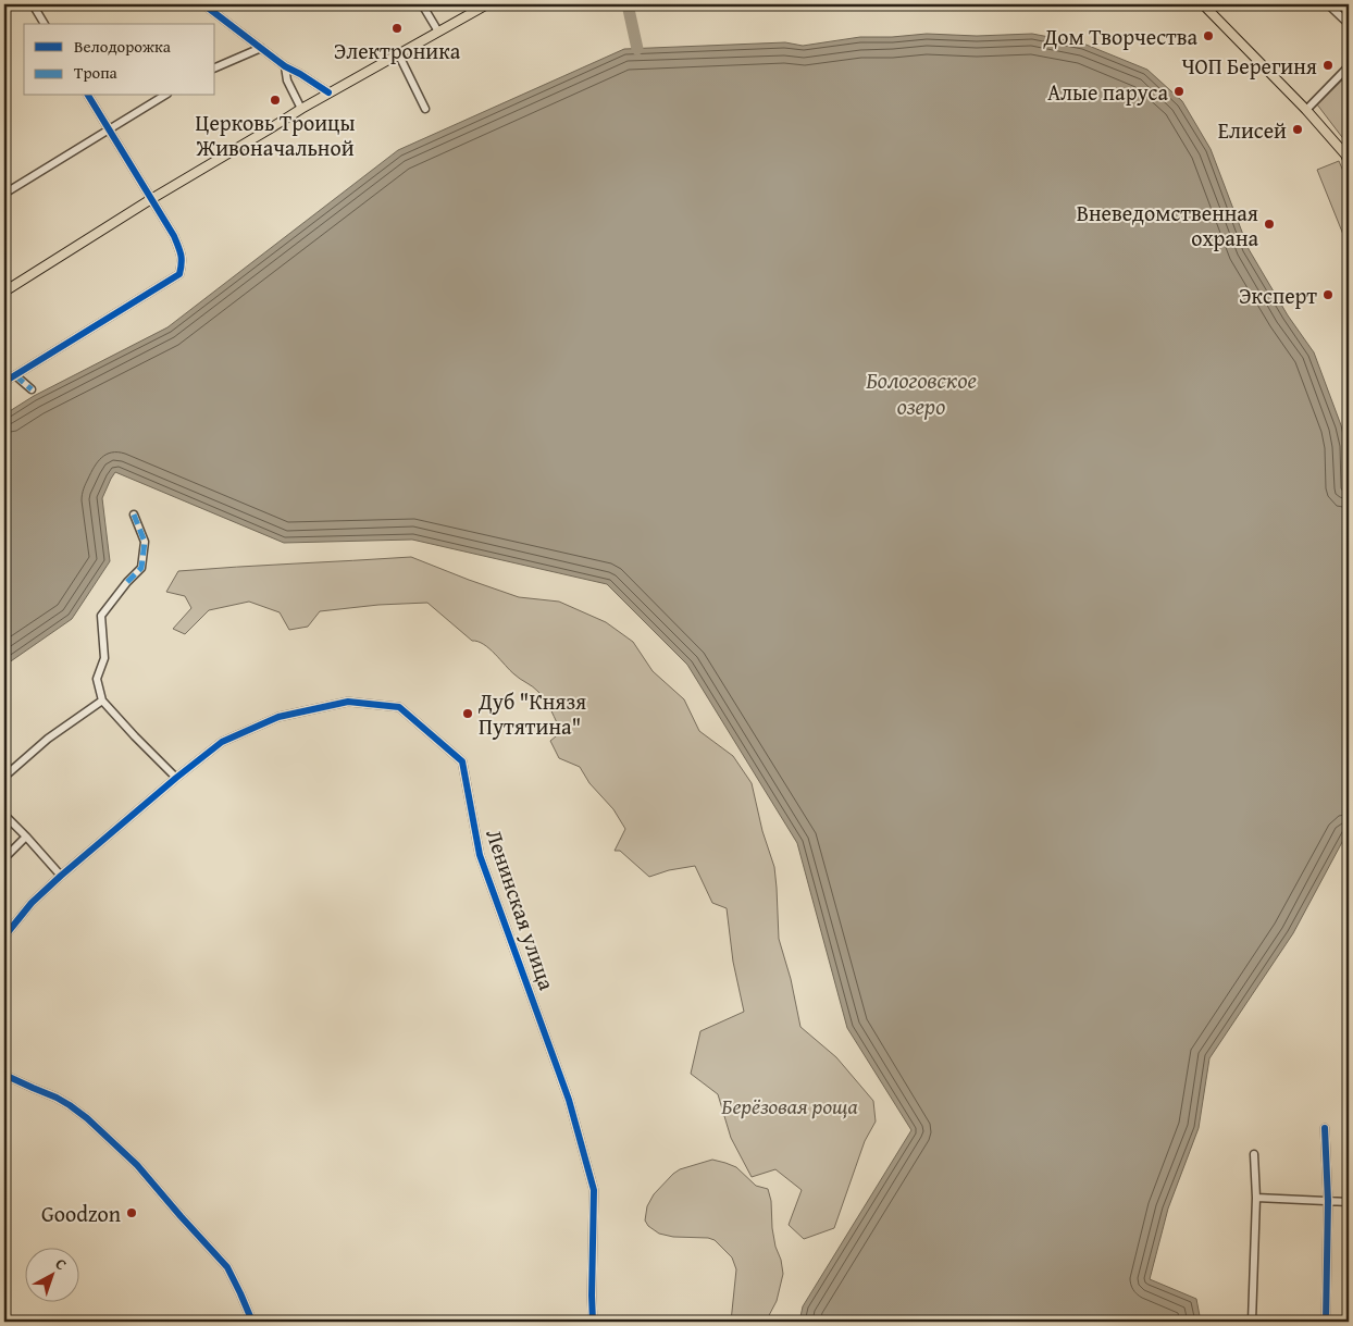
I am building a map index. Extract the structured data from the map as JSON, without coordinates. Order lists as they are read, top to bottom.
{
  "streets": {
    "street": ["Ленинская улица"]
  },
  "water": ["Бологовское озеро"],
  "parks": ["Берёзовая роща"],
  "places": [
    "Электроника",
    "Дом Творчества",
    "ЧОП Берегиня",
    "Алые паруса",
    "Церковь Троицы Живоначальной",
    "Елисей",
    "Вневедомственная охрана",
    "Эксперт",
    "Дуб \"Князя Путятина\"",
    "Goodzon"
  ],
  "legend": ["Велодорожка", "Тропа"],
  "north": "top right"
}
